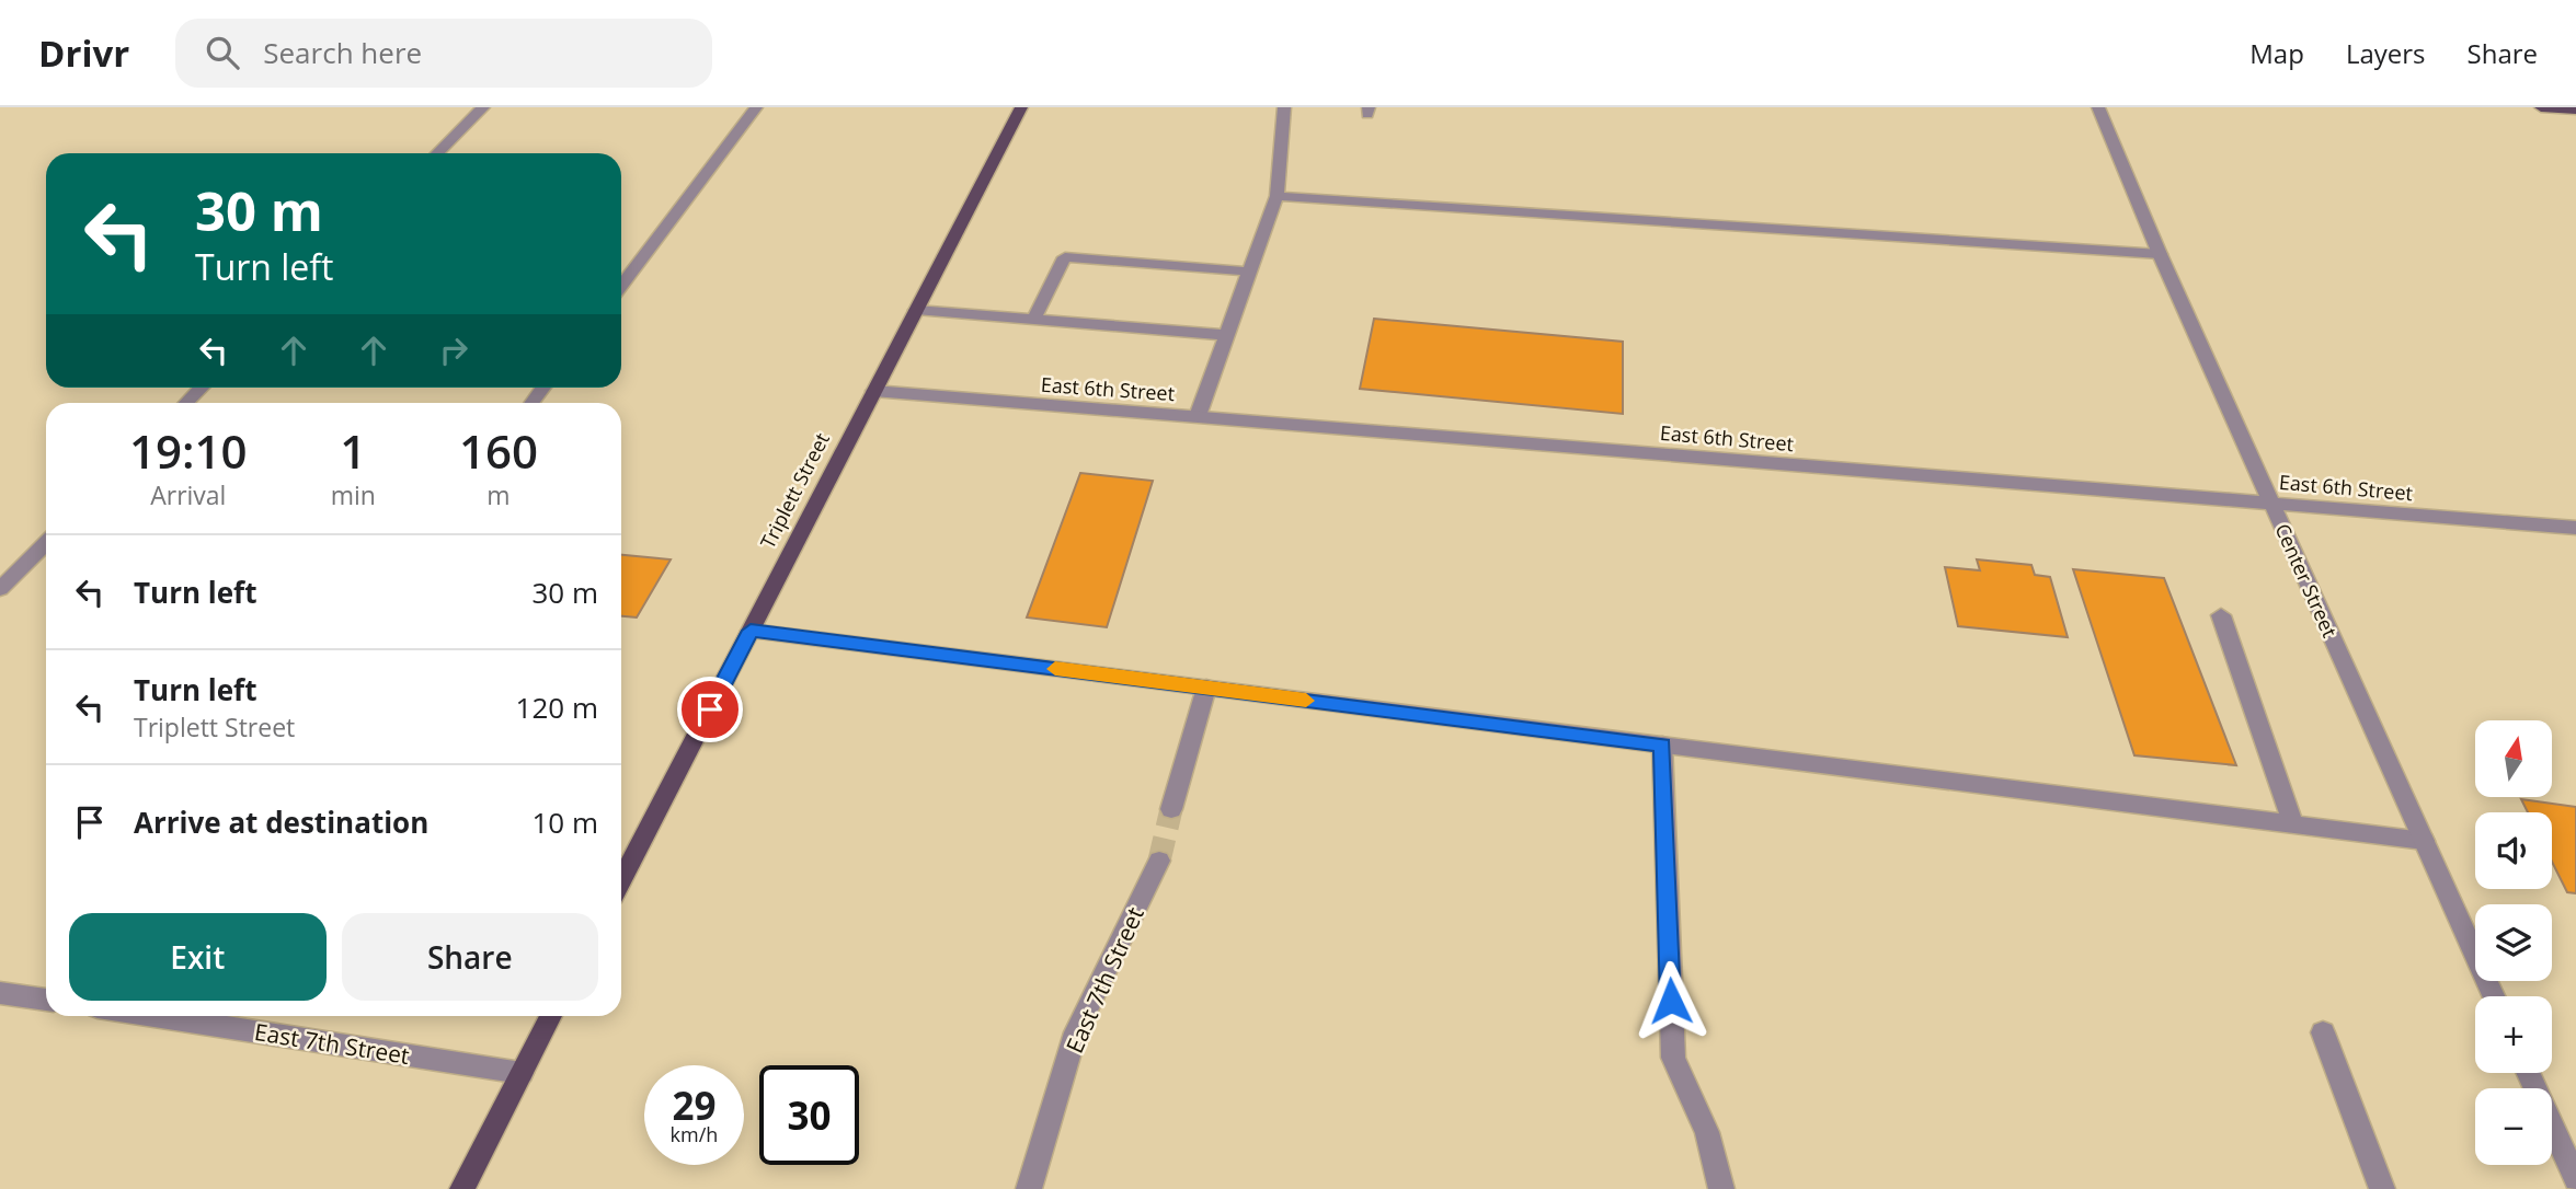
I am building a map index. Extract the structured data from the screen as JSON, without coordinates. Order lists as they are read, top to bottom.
{
  "streets": {
    "main road": ["Triplett Street"],
    "street": ["East 6th Street", "Center Street", "East 7th Street"]
  },
  "crossings": [
    ["East 6th Street", "Triplett Street"],
    ["East 6th Street", "Center Street"]
  ],
  "north": "top",
  "page": {
    "header": "Drivr",
    "search": "Search here",
    "nav": ["Map", "Layers", "Share"],
    "turn": ["30 m", "Turn left"],
    "eta": [
      "19:10",
      "Arrival",
      "1",
      "min",
      "160",
      "m"
    ],
    "list": [
      {
        "name": "Turn left",
        "value": "30 m"
      },
      {
        "name": "Turn left",
        "note": "Triplett Street",
        "value": "120 m"
      },
      {
        "name": "Arrive at destination",
        "value": "10 m"
      }
    ],
    "map_buttons": ["+", "−"],
    "buttons": ["Exit", "Share"],
    "speed": "29 km/h",
    "limit": "30"
  }
}
